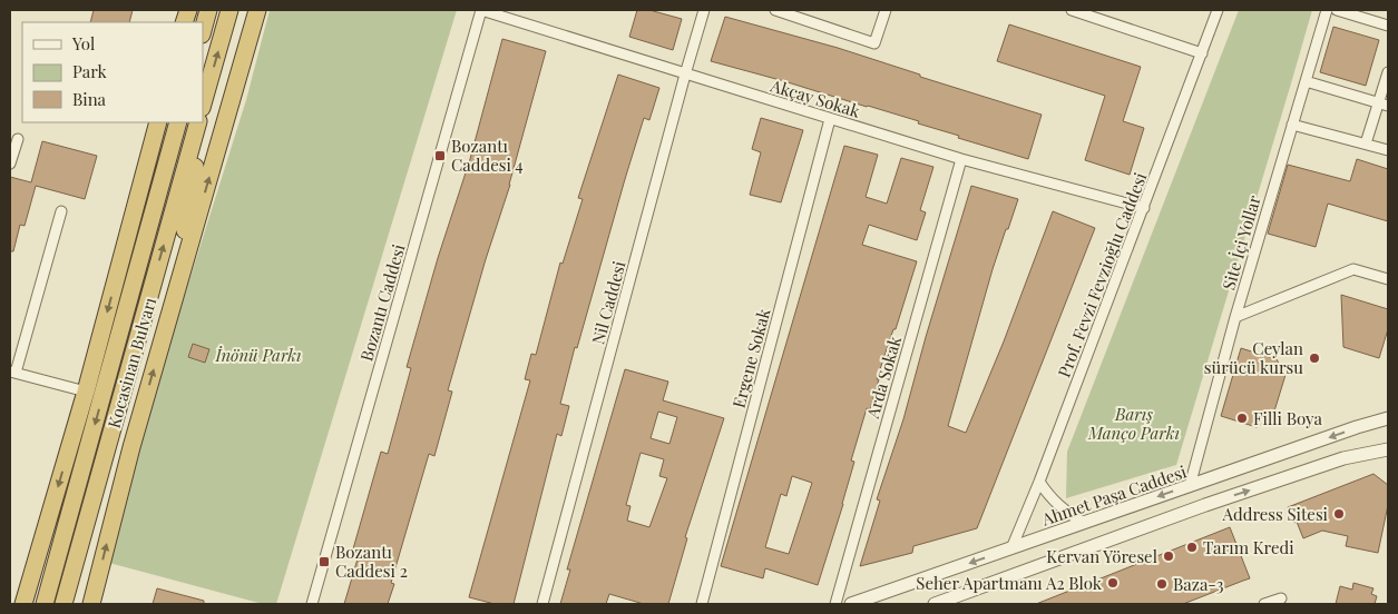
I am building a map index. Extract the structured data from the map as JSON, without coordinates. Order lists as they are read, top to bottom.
{
  "streets": {
    "highway": ["Kocasinan Bulvarı"],
    "street": [
      "Akçay Sokak",
      "Site İçi Yollar",
      "Prof. Fevzi Fevzioğlu Caddesi",
      "Bozantı Caddesi",
      "Nil Caddesi",
      "Ergene Sokak",
      "Arda Sokak",
      "Ahmet Paşa Caddesi"
    ]
  },
  "crossings": [
    ["Akçay Sokak", "Prof. Fevzi Fevzioğlu Caddesi"],
    ["Akçay Sokak", "Bozantı Caddesi"],
    ["Akçay Sokak", "Nil Caddesi"],
    ["Akçay Sokak", "Ergene Sokak"],
    ["Akçay Sokak", "Arda Sokak"],
    ["Site İçi Yollar", "Ahmet Paşa Caddesi"],
    ["Prof. Fevzi Fevzioğlu Caddesi", "Ahmet Paşa Caddesi"]
  ],
  "parks": ["İnönü Parkı", "Barış Manço Parkı"],
  "places": {
    "transit": ["Bozantı Caddesi 4", "Bozantı Caddesi 2"],
    "other": [
      "Ceylan sürücü kursu",
      "Filli Boya",
      "Address Sitesi",
      "Tarım Kredi",
      "Kervan Yöresel",
      "Seher Apartmanı A2 Blok",
      "Baza-3"
    ]
  },
  "legend": ["Yol", "Park", "Bina"]
}
